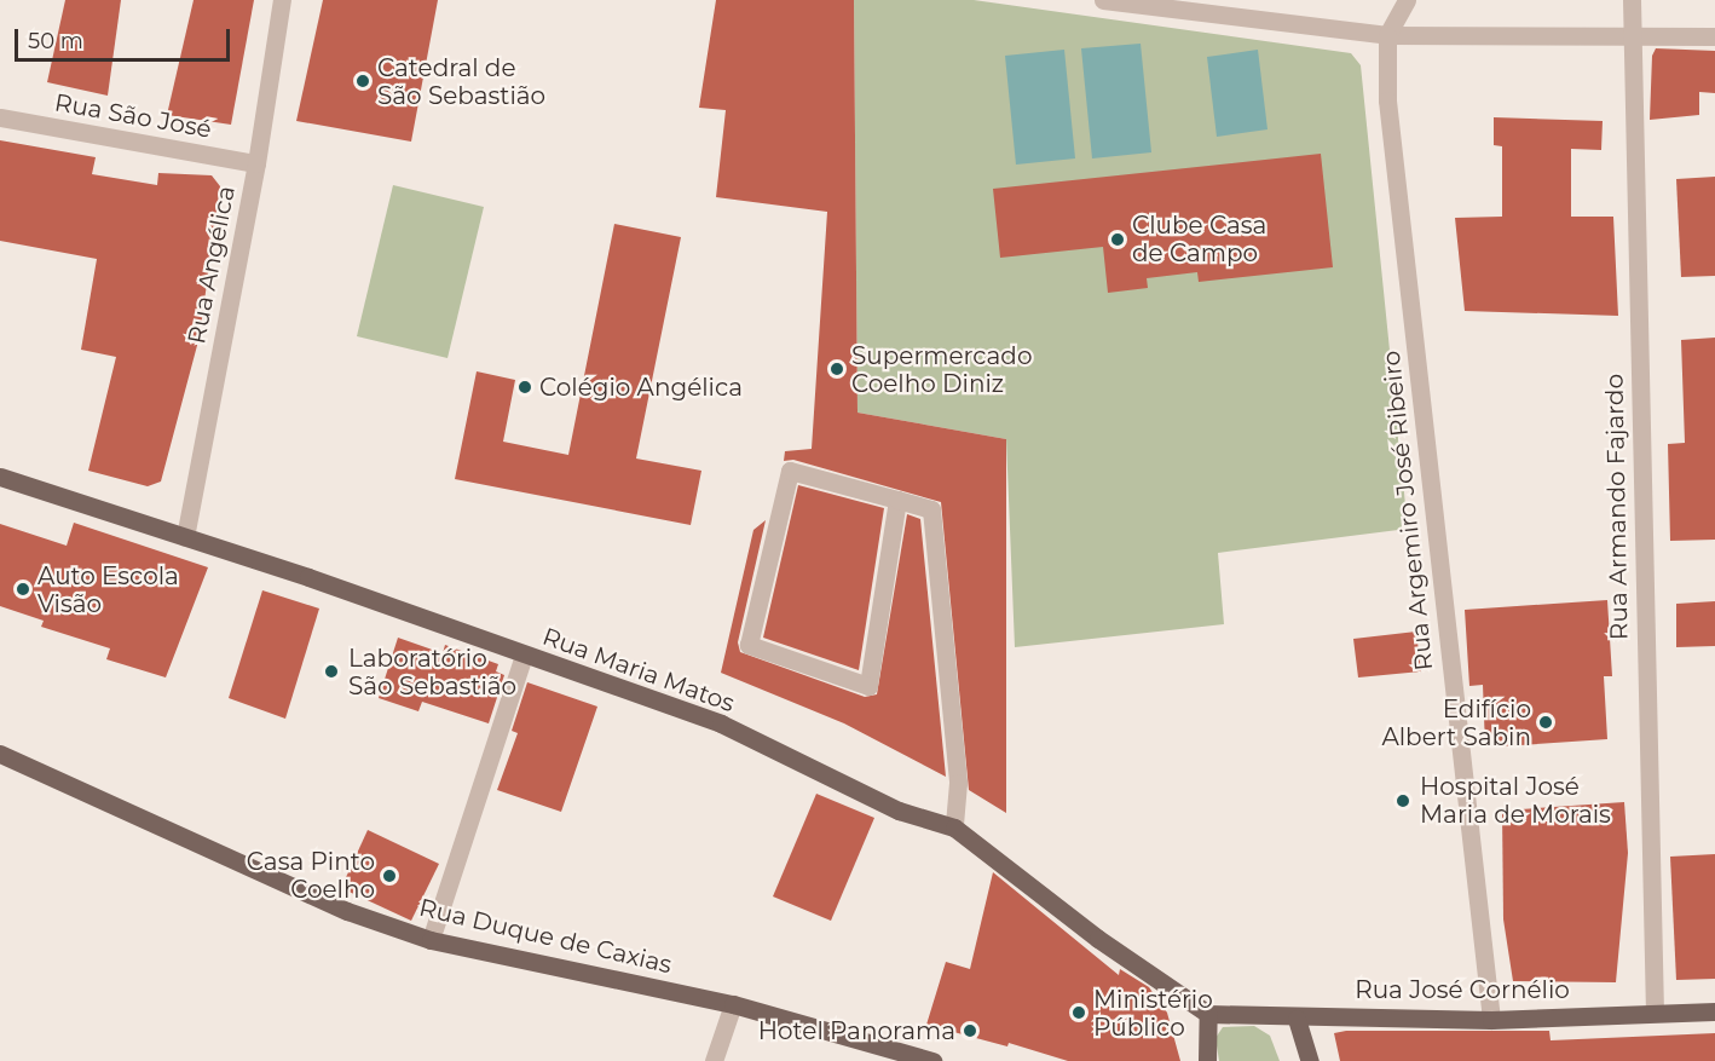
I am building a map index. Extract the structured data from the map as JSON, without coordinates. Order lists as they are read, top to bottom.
{
  "streets": {
    "main road": ["Rua Maria Matos", "Rua Duque de Caxias", "Rua José Cornélio"],
    "street": [
      "Rua São José",
      "Rua Angélica",
      "Rua Armando Fajardo",
      "Rua Argemiro José Ribeiro"
    ]
  },
  "crossings": [
    ["Rua São José", "Rua Angélica"],
    ["Rua Angélica", "Rua Maria Matos"],
    ["Rua Armando Fajardo", "Rua José Cornélio"],
    ["Rua Argemiro José Ribeiro", "Rua José Cornélio"],
    ["Rua Maria Matos", "Rua José Cornélio"]
  ],
  "places": [
    "Catedral de São Sebastião",
    "Clube Casa de Campo",
    "Supermercado Coelho Diniz",
    "Colégio Angélica",
    "Auto Escola Visão",
    "Laboratório São Sebastião",
    "Edifício Albert Sabin",
    "Hospital José Maria de Morais",
    "Casa Pinto Coelho",
    "Ministério Público",
    "Hotel Panorama"
  ],
  "scale_bar": "50 m"
}
